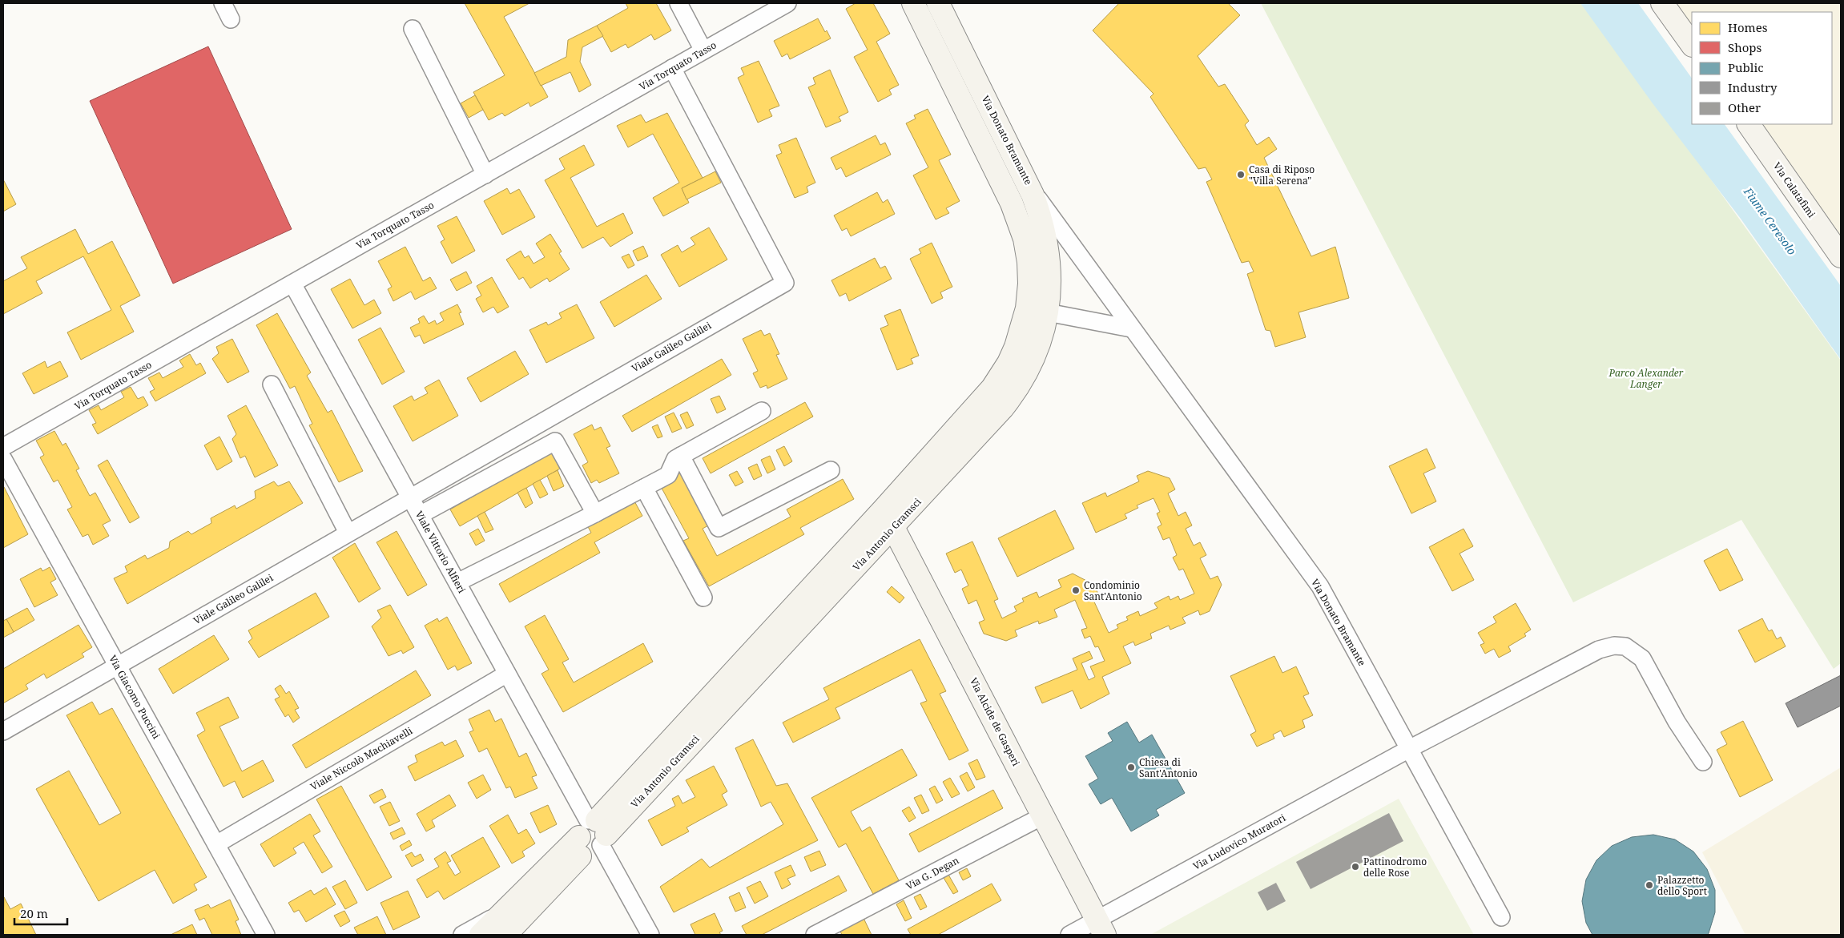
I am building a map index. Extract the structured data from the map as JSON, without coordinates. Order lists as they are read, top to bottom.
{
  "streets": {
    "street": [
      "Via Torquato Tasso",
      "Via Donato Bramante",
      "Via Calatafimi",
      "Viale Galileo Galilei",
      "Via Antonio Gramsci",
      "Viale Vittorio Alfieri",
      "Via Giacomo Puccini",
      "Via Alcide de Gasperi",
      "Viale Niccolò Machiavelli",
      "Via Ludovico Muratori",
      "Via G. Degan"
    ]
  },
  "crossings": [
    ["Via Torquato Tasso", "Viale Galileo Galilei"],
    ["Via Torquato Tasso", "Viale Vittorio Alfieri"],
    ["Via Donato Bramante", "Via Antonio Gramsci"],
    ["Via Donato Bramante", "Via Ludovico Muratori"],
    ["Viale Galileo Galilei", "Viale Vittorio Alfieri"],
    ["Viale Galileo Galilei", "Via Giacomo Puccini"],
    ["Via Antonio Gramsci", "Viale Vittorio Alfieri"],
    ["Via Antonio Gramsci", "Via Alcide de Gasperi"],
    ["Viale Vittorio Alfieri", "Viale Niccolò Machiavelli"],
    ["Via Giacomo Puccini", "Viale Niccolò Machiavelli"],
    ["Via Alcide de Gasperi", "Via Ludovico Muratori"],
    ["Via Alcide de Gasperi", "Via G. Degan"]
  ],
  "water": ["Fiume Ceresolo"],
  "parks": ["Parco Alexander Langer"],
  "places": [
    "Casa di Riposo \"Villa Serena\"",
    "Condominio Sant'Antonio",
    "Chiesa di Sant'Antonio",
    "Pattinodromo delle Rose",
    "Palazzetto dello Sport"
  ],
  "legend": [
    "Homes",
    "Shops",
    "Public",
    "Industry",
    "Other"
  ],
  "scale_bar": "20 m"
}
